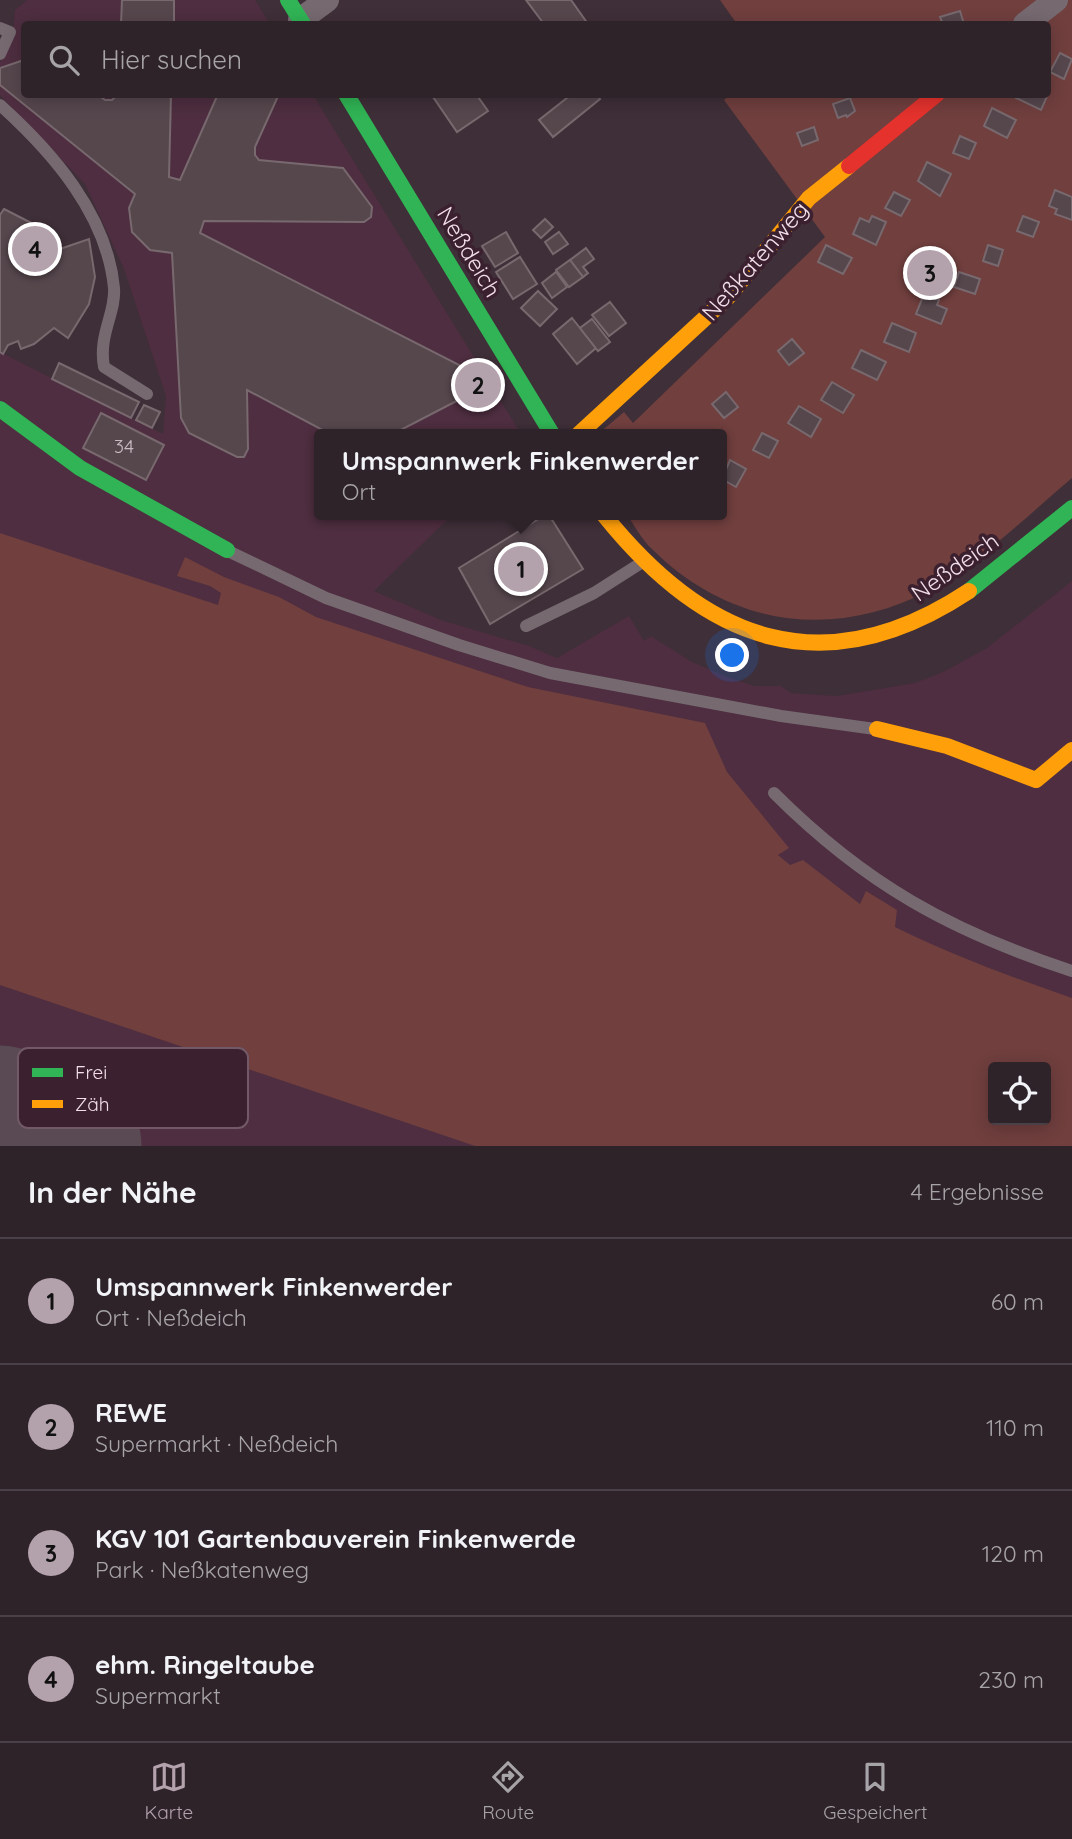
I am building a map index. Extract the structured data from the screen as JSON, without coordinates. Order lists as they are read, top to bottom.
{
  "streets": {
    "street": ["Neßdeich", "Neßkatenweg"]
  },
  "house_numbers": ["34"],
  "legend": ["Frei", "Zäh"],
  "page": {
    "search": "Hier suchen",
    "pins": [
      "4",
      "3",
      "2",
      "1"
    ],
    "popup": ["Umspannwerk Finkenwerder", "Ort"],
    "heading": ["In der Nähe", "4 Ergebnisse"],
    "list": [
      {
        "mark": "1",
        "name": "Umspannwerk Finkenwerder",
        "note": "Ort · Neßdeich",
        "value": "60 m"
      },
      {
        "mark": "2",
        "name": "REWE",
        "note": "Supermarkt · Neßdeich",
        "value": "110 m"
      },
      {
        "mark": "3",
        "name": "KGV 101 Gartenbauverein Finkenwerde",
        "note": "Park · Neßkatenweg",
        "value": "120 m"
      },
      {
        "mark": "4",
        "name": "ehm. Ringeltaube",
        "note": "Supermarkt",
        "value": "230 m"
      }
    ],
    "nav": ["Karte", "Route", "Gespeichert"]
  }
}
